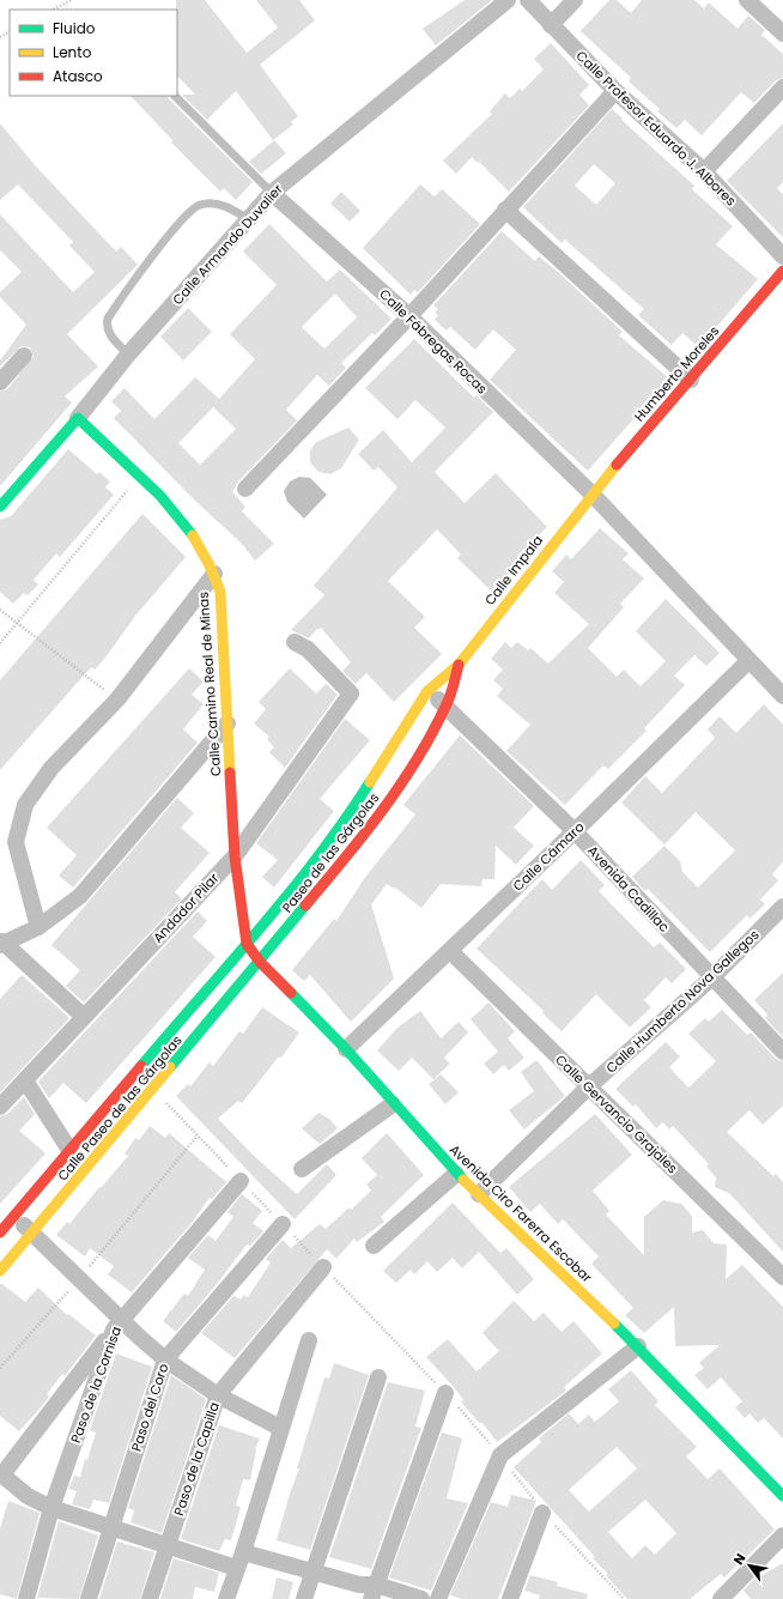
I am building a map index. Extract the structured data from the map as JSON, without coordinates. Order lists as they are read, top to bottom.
{
  "streets": {
    "street": [
      "Calle Profesor Eduardo J. Albores",
      "Calle Armando Duvalier",
      "Calle Fábregas Rocas",
      "Humberto Moreles",
      "Calle Impala",
      "Calle Camino Real de Minas",
      "Paseo de las Gárgolas",
      "Calle Cámaro",
      "Avenida Cadillac",
      "Andador Pilar",
      "Calle Humberto Nova Gallegos",
      "Calle Paseo de las Gárgolas",
      "Calle Gervancio Grajales",
      "Avenida Ciro Farerra Escobar",
      "Paso de la Cornisa",
      "Paso del Coro",
      "Paso de la Capilla"
    ]
  },
  "crossings": [
    ["Calle Armando Duvalier", "Calle Fábregas Rocas"],
    ["Calle Armando Duvalier", "Calle Camino Real de Minas"],
    ["Calle Fábregas Rocas", "Humberto Moreles"],
    ["Calle Fábregas Rocas", "Calle Impala"],
    ["Calle Fábregas Rocas", "Calle Cámaro"],
    ["Humberto Moreles", "Calle Impala"],
    ["Calle Impala", "Paseo de las Gárgolas"],
    ["Calle Impala", "Avenida Cadillac"],
    ["Calle Camino Real de Minas", "Paseo de las Gárgolas"],
    ["Calle Camino Real de Minas", "Andador Pilar"],
    ["Calle Camino Real de Minas", "Calle Paseo de las Gárgolas"],
    ["Calle Camino Real de Minas", "Avenida Ciro Farerra Escobar"],
    ["Paseo de las Gárgolas", "Avenida Cadillac"],
    ["Paseo de las Gárgolas", "Calle Paseo de las Gárgolas"],
    ["Paseo de las Gárgolas", "Avenida Ciro Farerra Escobar"],
    ["Calle Cámaro", "Avenida Cadillac"],
    ["Calle Cámaro", "Calle Gervancio Grajales"],
    ["Calle Cámaro", "Avenida Ciro Farerra Escobar"],
    ["Avenida Cadillac", "Calle Humberto Nova Gallegos"],
    ["Calle Humberto Nova Gallegos", "Calle Gervancio Grajales"],
    ["Calle Humberto Nova Gallegos", "Avenida Ciro Farerra Escobar"],
    ["Calle Paseo de las Gárgolas", "Avenida Ciro Farerra Escobar"]
  ],
  "legend": ["Fluido", "Lento", "Atasco"],
  "north": "top left"
}
